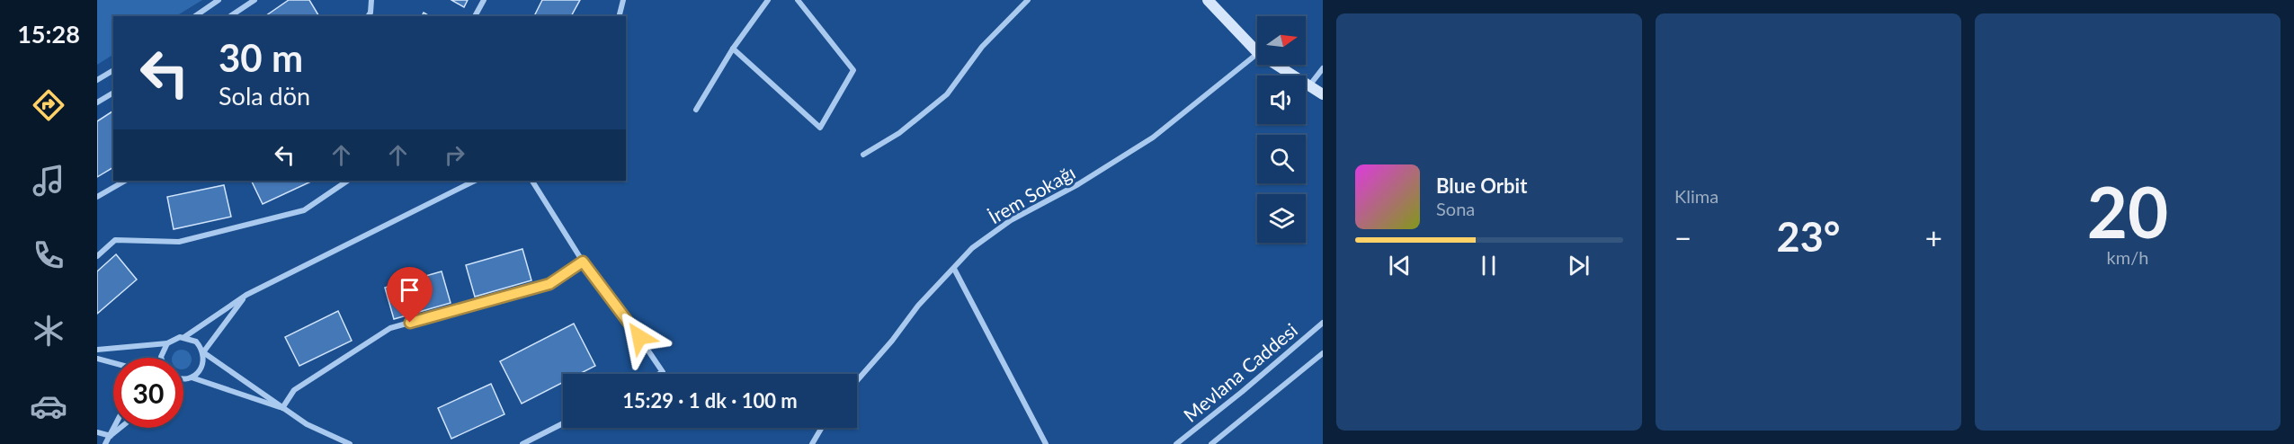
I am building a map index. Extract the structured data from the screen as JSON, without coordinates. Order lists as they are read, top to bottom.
{
  "streets": {
    "street": ["İrem Sokağı", "Mevlana Caddesi"]
  },
  "north": "right",
  "page": {
    "tabs": "15:28",
    "tile": [
      "Klima",
      ["20", "km/h"]
    ],
    "turn": ["30 m", "Sola dön"],
    "song": ["Blue Orbit", "Sona"],
    "heat": ["−", "23°", "+"],
    "limit": "30",
    "trip": "15:29 · 1 dk · 100 m"
  }
}
